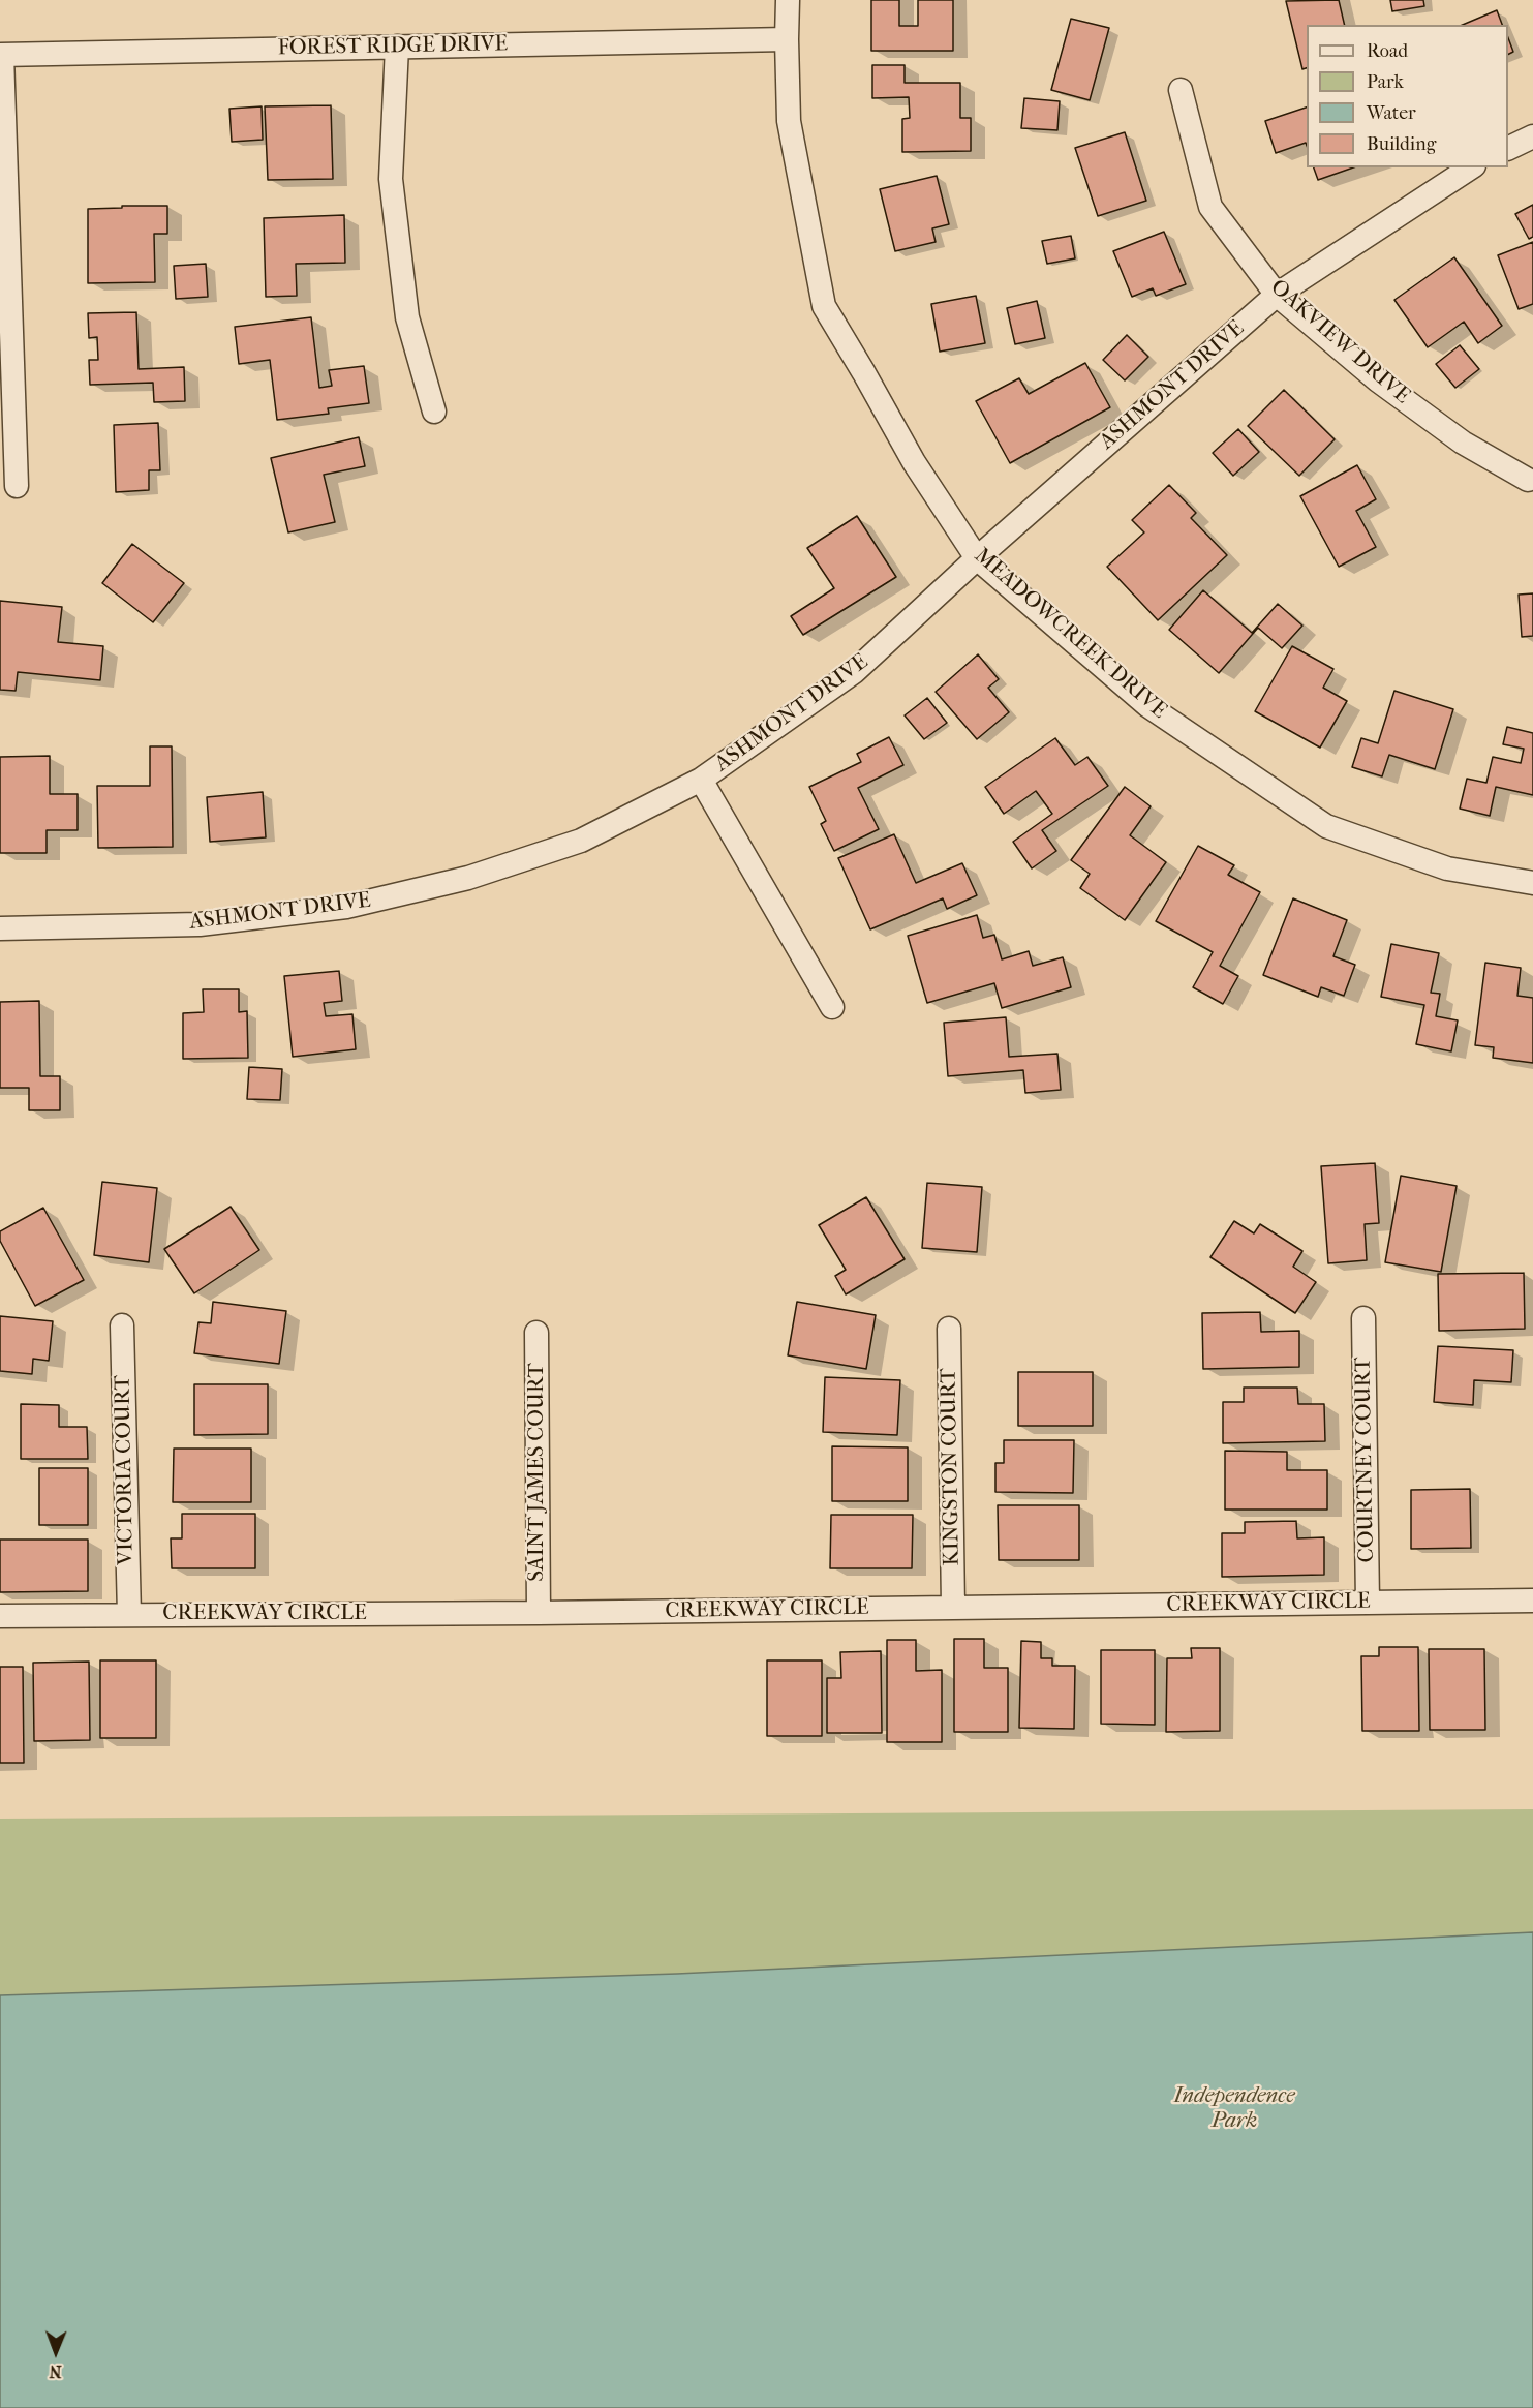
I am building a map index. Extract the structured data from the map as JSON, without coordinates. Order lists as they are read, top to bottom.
{
  "streets": {
    "street": [
      "FOREST RIDGE DRIVE",
      "OAKVIEW DRIVE",
      "ASHMONT DRIVE",
      "MEADOWCREEK DRIVE",
      "COURTNEY COURT",
      "KINGSTON COURT",
      "VICTORIA COURT",
      "SAINT JAMES COURT",
      "CREEKWAY CIRCLE"
    ]
  },
  "crossings": [
    ["FOREST RIDGE DRIVE", "MEADOWCREEK DRIVE"],
    ["OAKVIEW DRIVE", "ASHMONT DRIVE"],
    ["ASHMONT DRIVE", "MEADOWCREEK DRIVE"],
    ["COURTNEY COURT", "CREEKWAY CIRCLE"],
    ["KINGSTON COURT", "CREEKWAY CIRCLE"],
    ["VICTORIA COURT", "CREEKWAY CIRCLE"],
    ["SAINT JAMES COURT", "CREEKWAY CIRCLE"]
  ],
  "parks": ["Independence Park"],
  "legend": [
    "Road",
    "Park",
    "Water",
    "Building"
  ],
  "north": "bottom"
}
